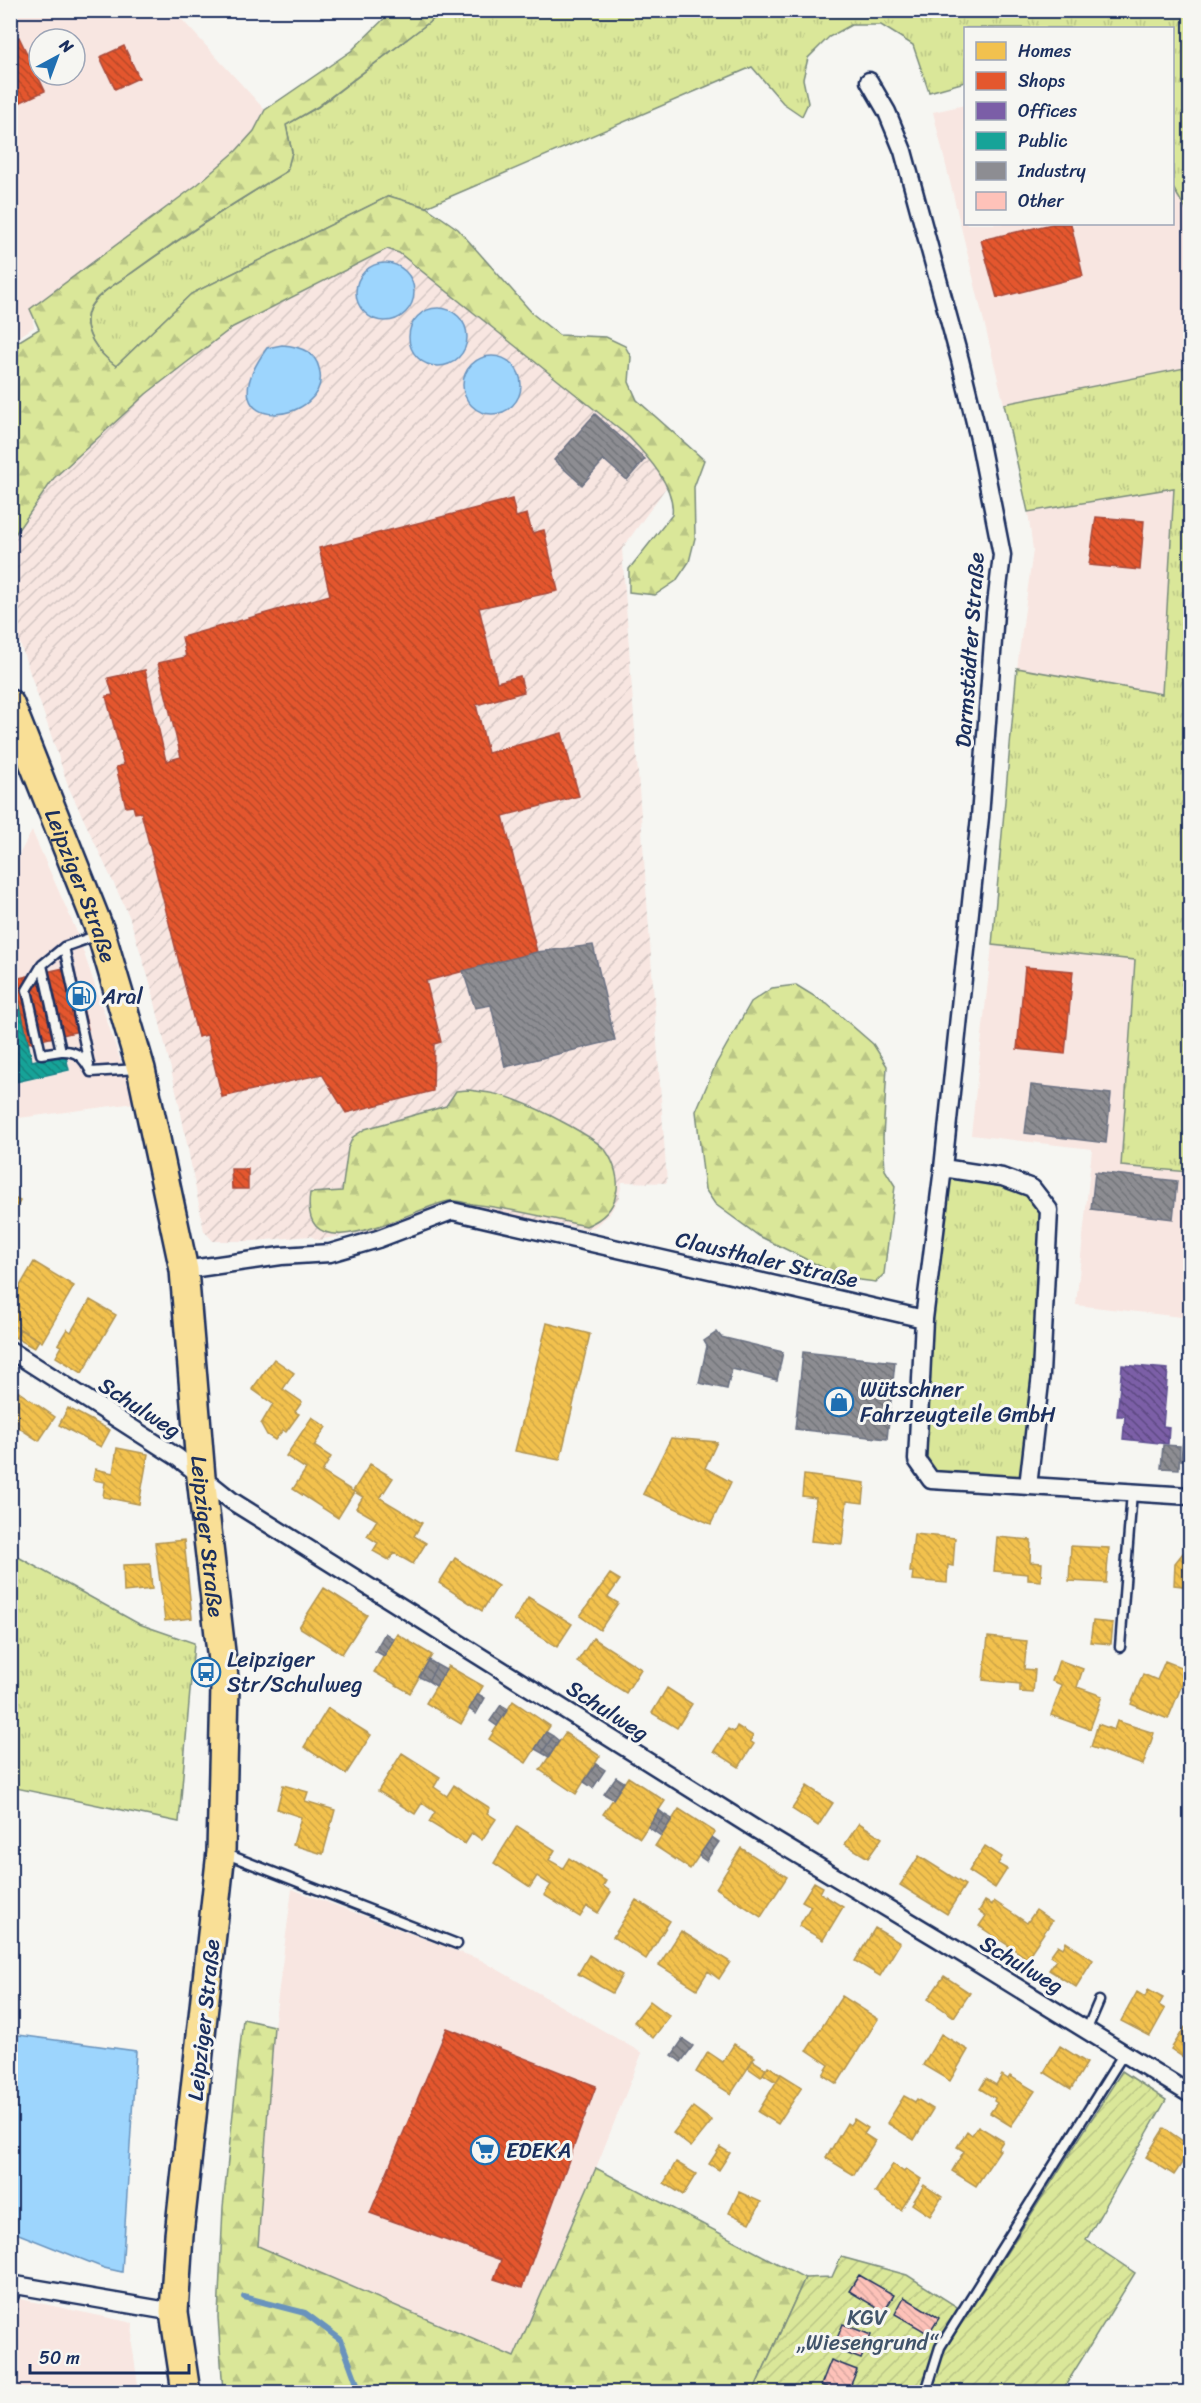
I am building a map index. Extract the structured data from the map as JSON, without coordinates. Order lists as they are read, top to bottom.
{
  "streets": {
    "main road": ["Leipziger Straße"],
    "street": ["Darmstädter Straße", "Clausthaler Straße", "Schulweg"]
  },
  "crossings": [
    ["Darmstädter Straße", "Clausthaler Straße"],
    ["Leipziger Straße", "Clausthaler Straße"],
    ["Leipziger Straße", "Schulweg"]
  ],
  "parks": ["KGV „Wiesengrund“"],
  "places": {
    "fuel station": ["Aral"],
    "shop": ["Wütschner Fahrzeugteile GmbH"],
    "bus stop": ["Leipziger Str/Schulweg"],
    "supermarket": ["EDEKA"]
  },
  "legend": [
    "Homes",
    "Shops",
    "Offices",
    "Public",
    "Industry",
    "Other"
  ],
  "scale_bar": "50 m",
  "north": "top right"
}
